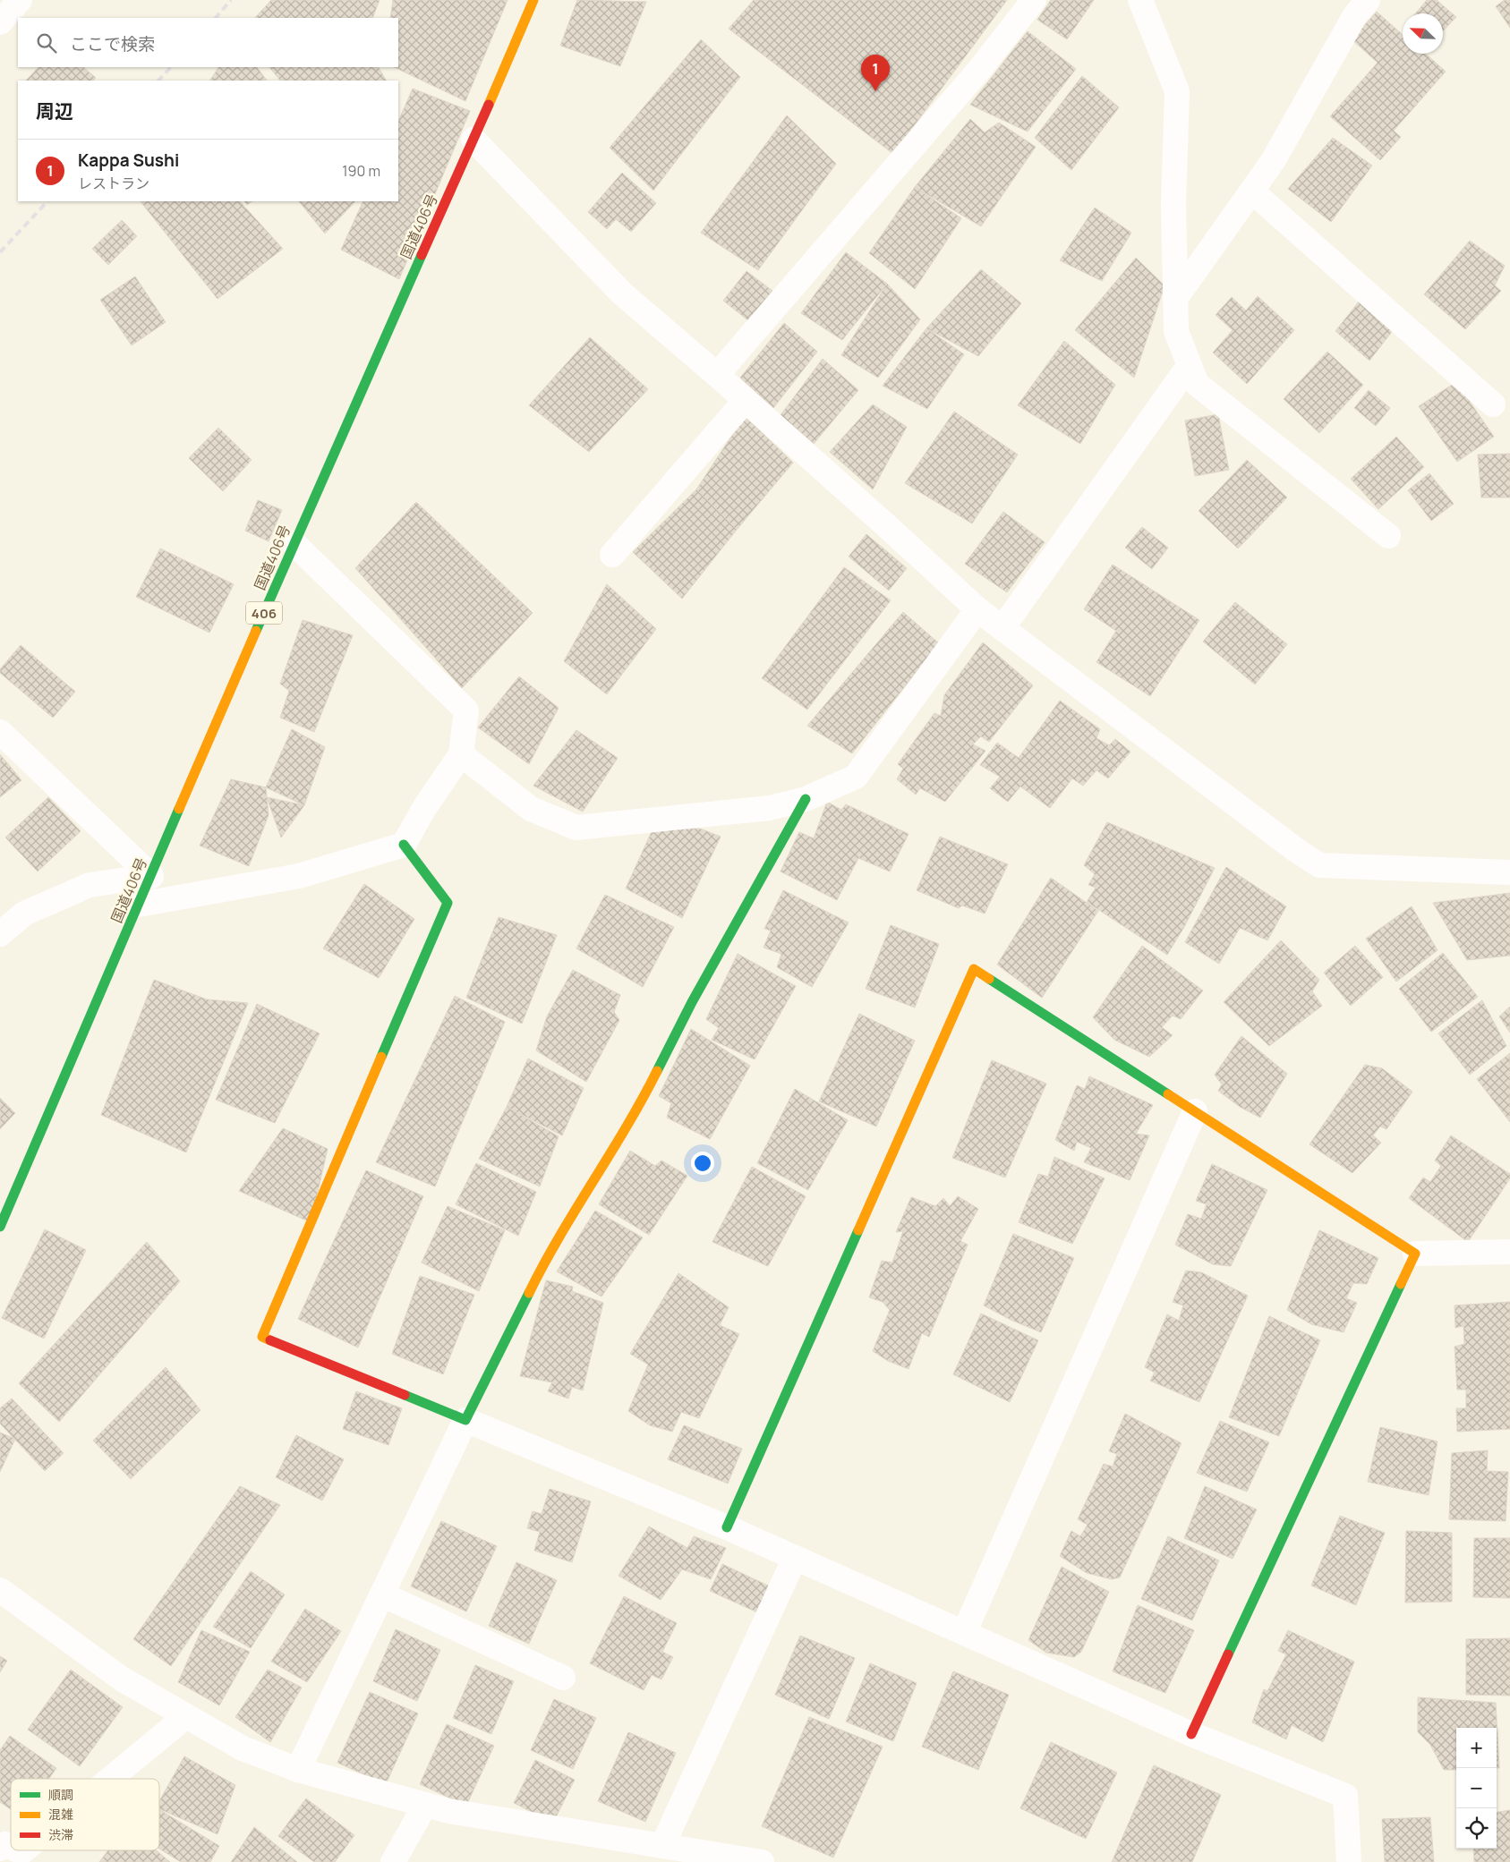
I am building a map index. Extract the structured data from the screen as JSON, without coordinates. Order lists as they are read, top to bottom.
{
  "streets": {
    "main road": ["国道406号", "406"]
  },
  "legend": ["順調", "混雑", "渋滞"],
  "north": "top left",
  "page": {
    "search": "ここで検索",
    "pins": "1",
    "heading": "周辺",
    "list": [
      {
        "mark": "1",
        "name": "Kappa Sushi",
        "note": "レストラン",
        "value": "190 m"
      }
    ],
    "map_buttons": ["+", "−"]
  }
}
